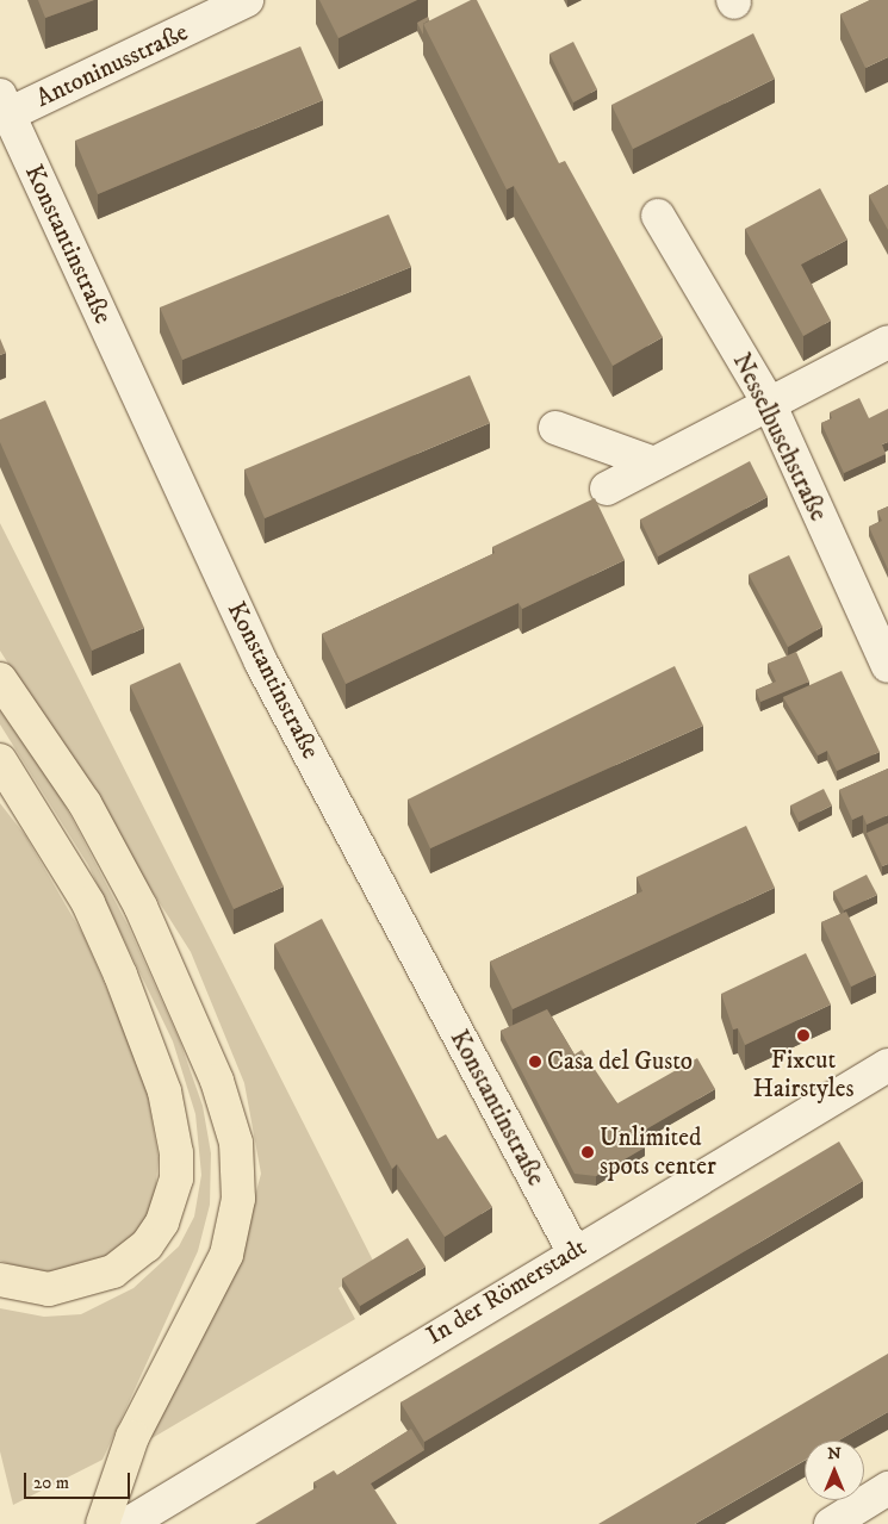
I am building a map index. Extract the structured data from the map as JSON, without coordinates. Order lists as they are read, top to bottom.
{
  "streets": {
    "street": [
      "Antoninusstraße",
      "Konstantinstraße",
      "Nesselbuschstraße",
      "In der Römerstadt"
    ]
  },
  "crossings": [
    ["Antoninusstraße", "Konstantinstraße"],
    ["Konstantinstraße", "In der Römerstadt"]
  ],
  "places": ["Fixcut Hairstyles", "Casa del Gusto", "Unlimited spots center"],
  "scale_bar": "20 m",
  "north": "top"
}
